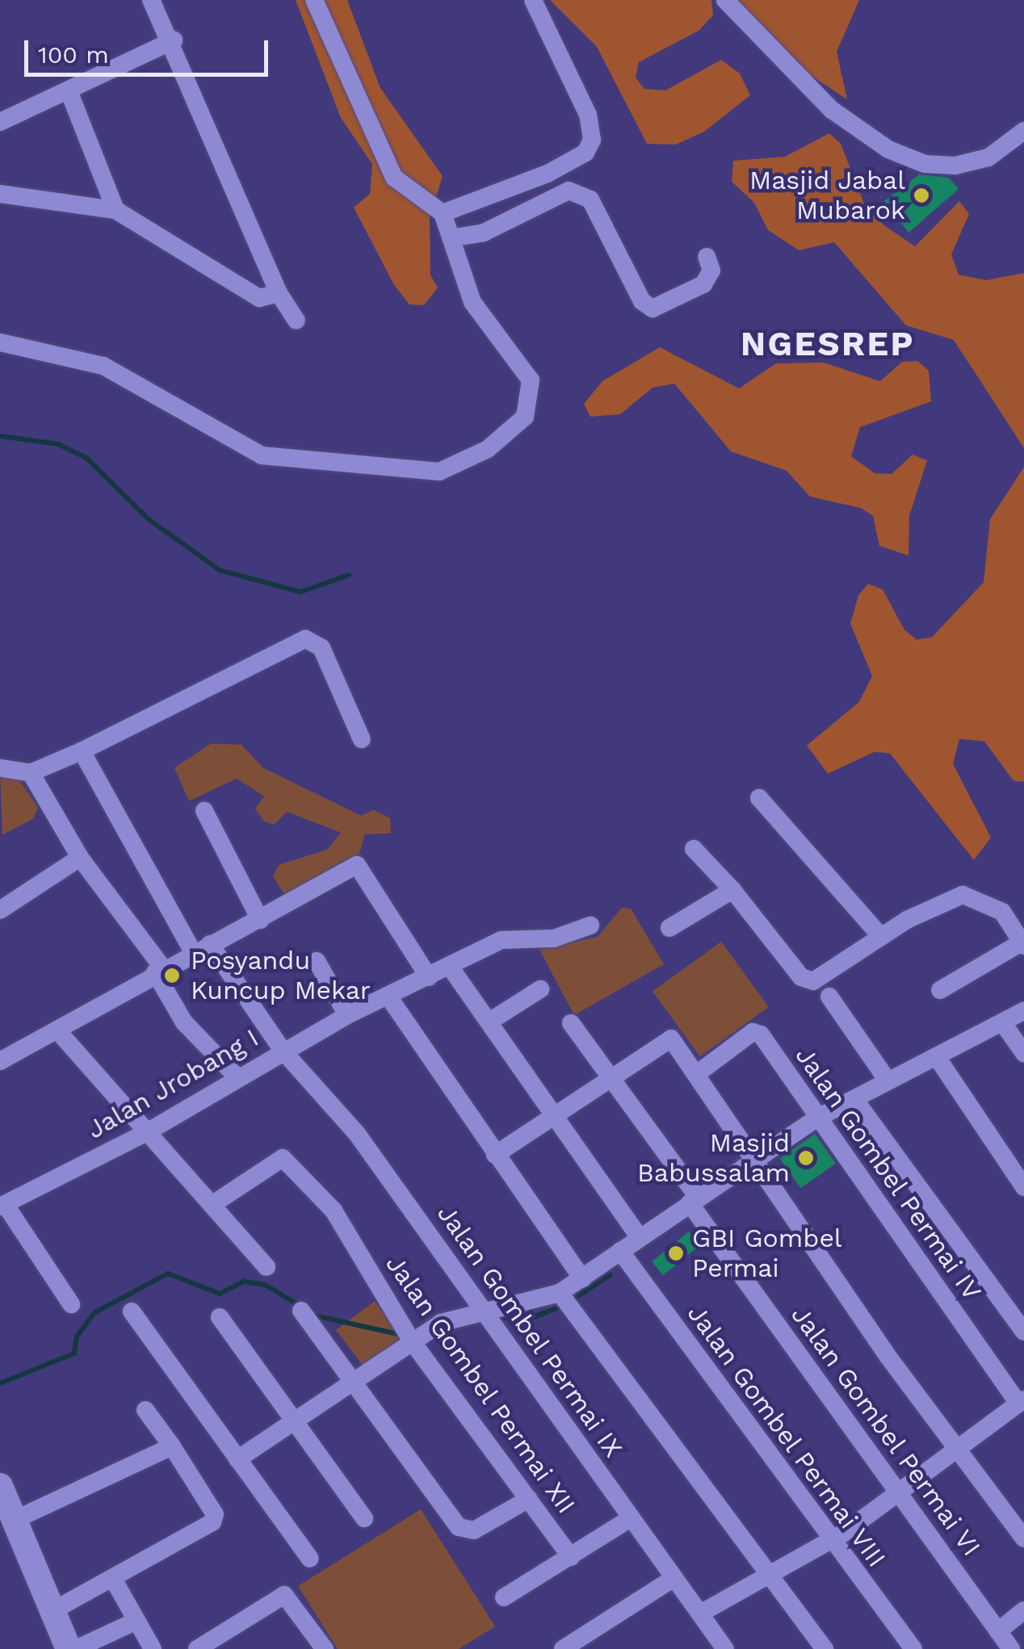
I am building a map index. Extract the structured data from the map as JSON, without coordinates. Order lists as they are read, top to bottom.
{
  "streets": {
    "street": [
      "Jalan Jrobang I",
      "Jalan Gombel Permai IV",
      "Jalan Gombel Permai IX",
      "Jalan Gombel Permai XII",
      "Jalan Gombel Permai VI",
      "Jalan Gombel Permai VIII"
    ]
  },
  "crossings": [
    ["Jalan Jrobang I", "Jalan Gombel Permai IX"]
  ],
  "districts": ["NGESREP"],
  "places": [
    "Masjid Jabal Mubarok",
    "Posyandu Kuncup Mekar",
    "Masjid Babussalam",
    "GBI Gombel Permai"
  ],
  "scale_bar": "100 m"
}
